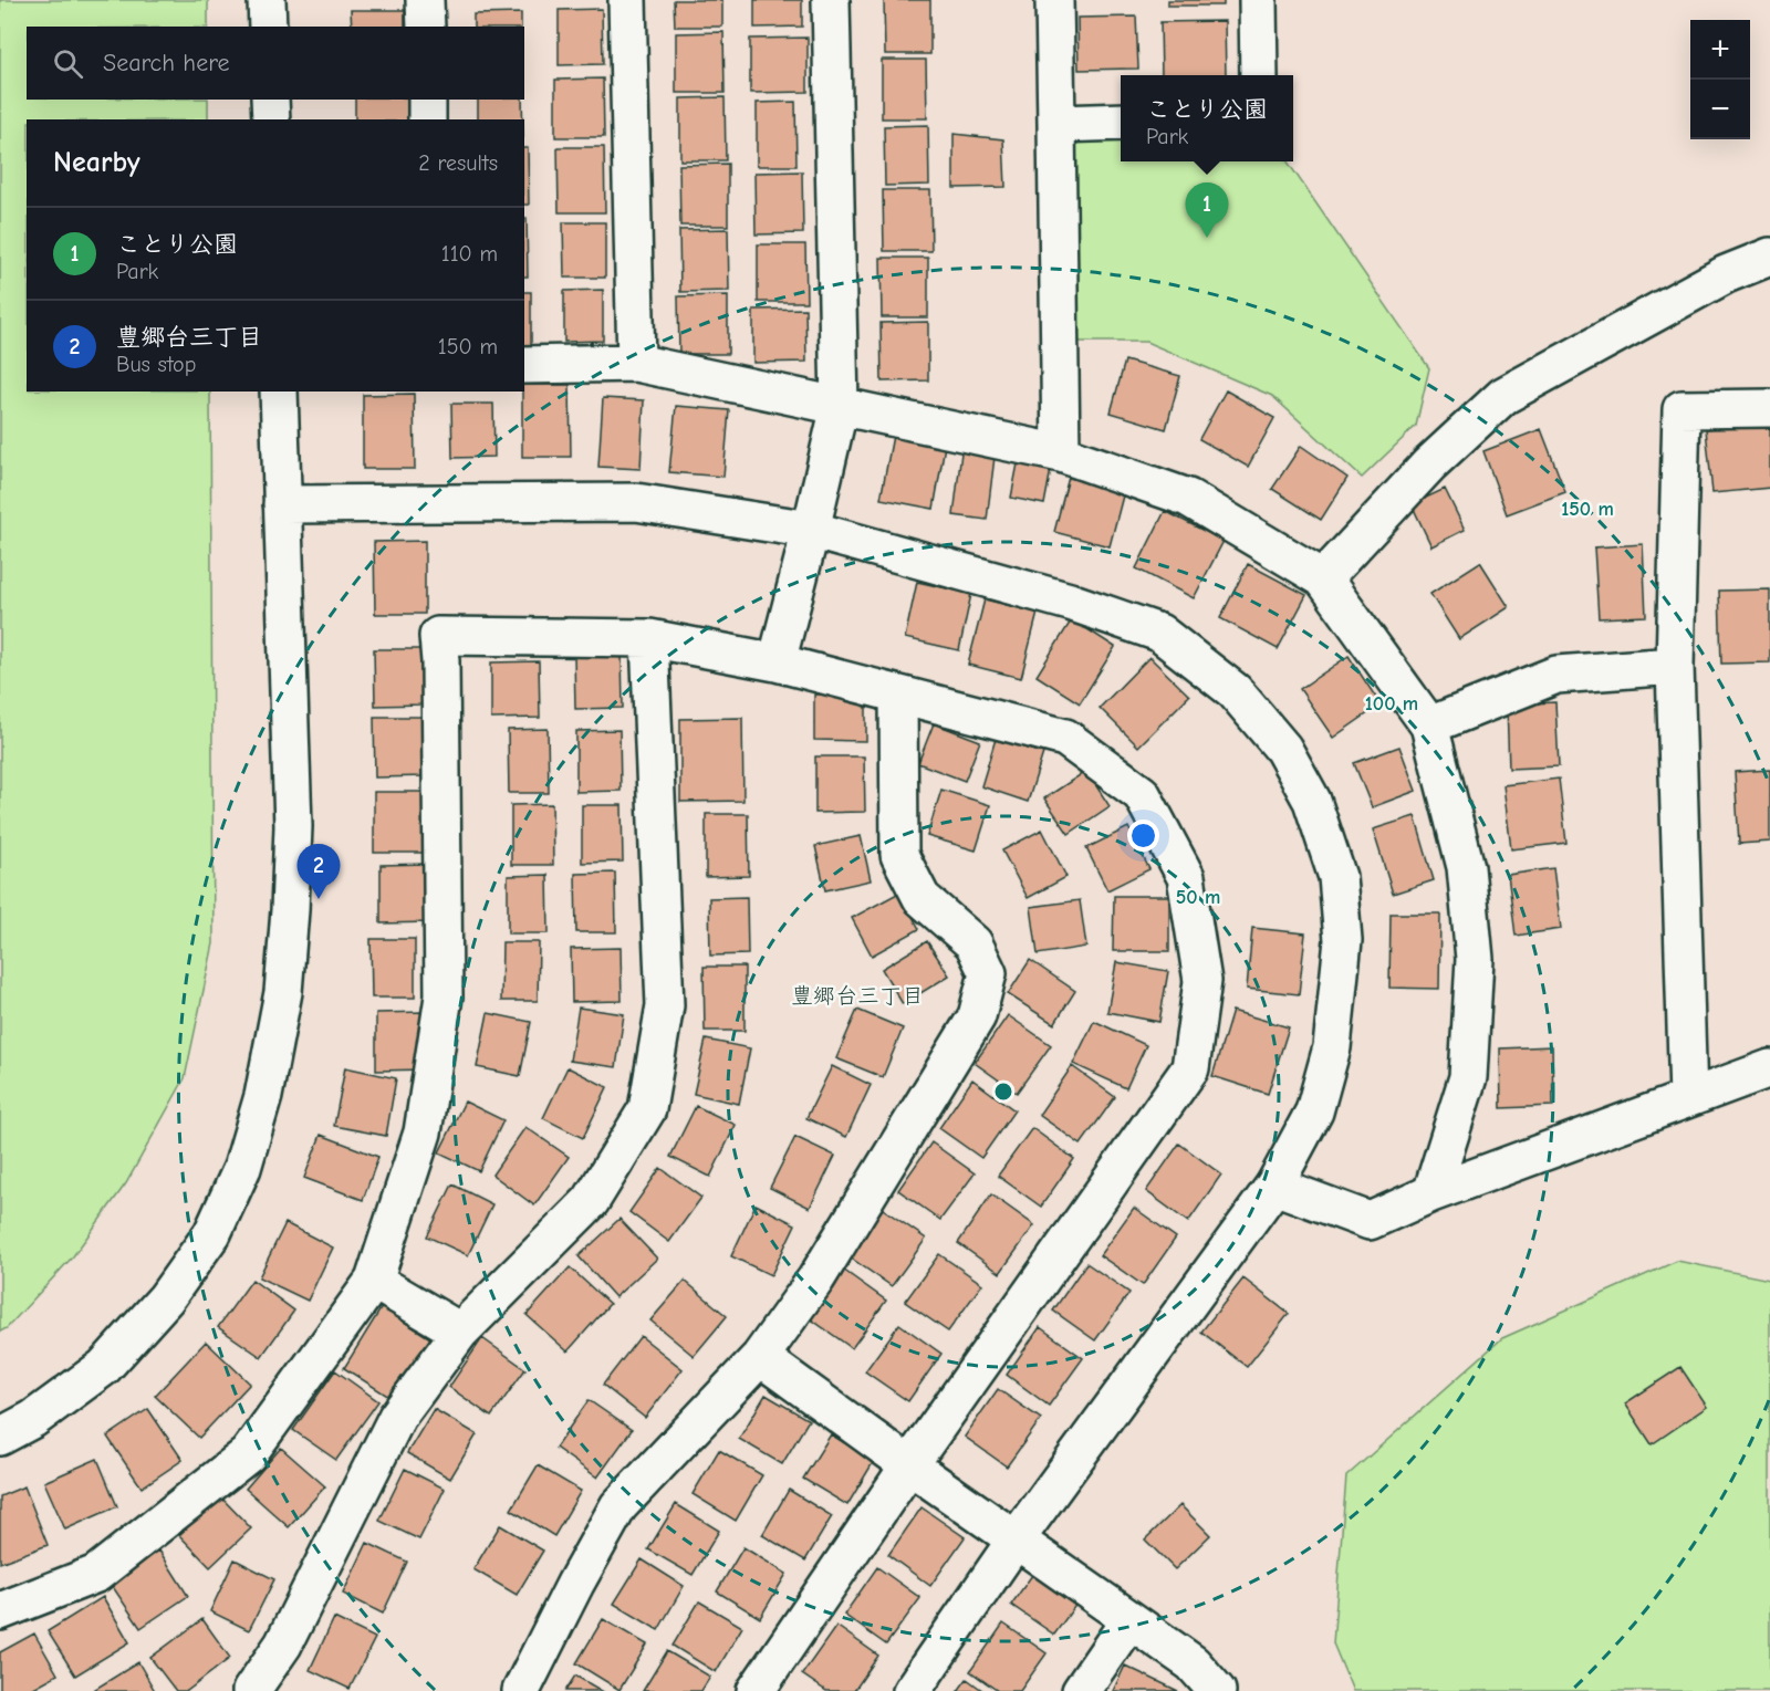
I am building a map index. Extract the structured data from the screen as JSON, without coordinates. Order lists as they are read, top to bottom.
{
  "districts": ["豊郷台三丁目"],
  "page": {
    "map_buttons": ["+", "−"],
    "search": "Search here",
    "popup": ["ことり公園", "Park"],
    "heading": ["Nearby", "2 results"],
    "pins": ["1", "2"],
    "list": [
      {
        "mark": "1",
        "name": "ことり公園",
        "note": "Park",
        "value": "110 m"
      },
      {
        "mark": "2",
        "name": "豊郷台三丁目",
        "note": "Bus stop",
        "value": "150 m"
      }
    ]
  },
  "rings": ["150 m", "100 m", "50 m"]
}
